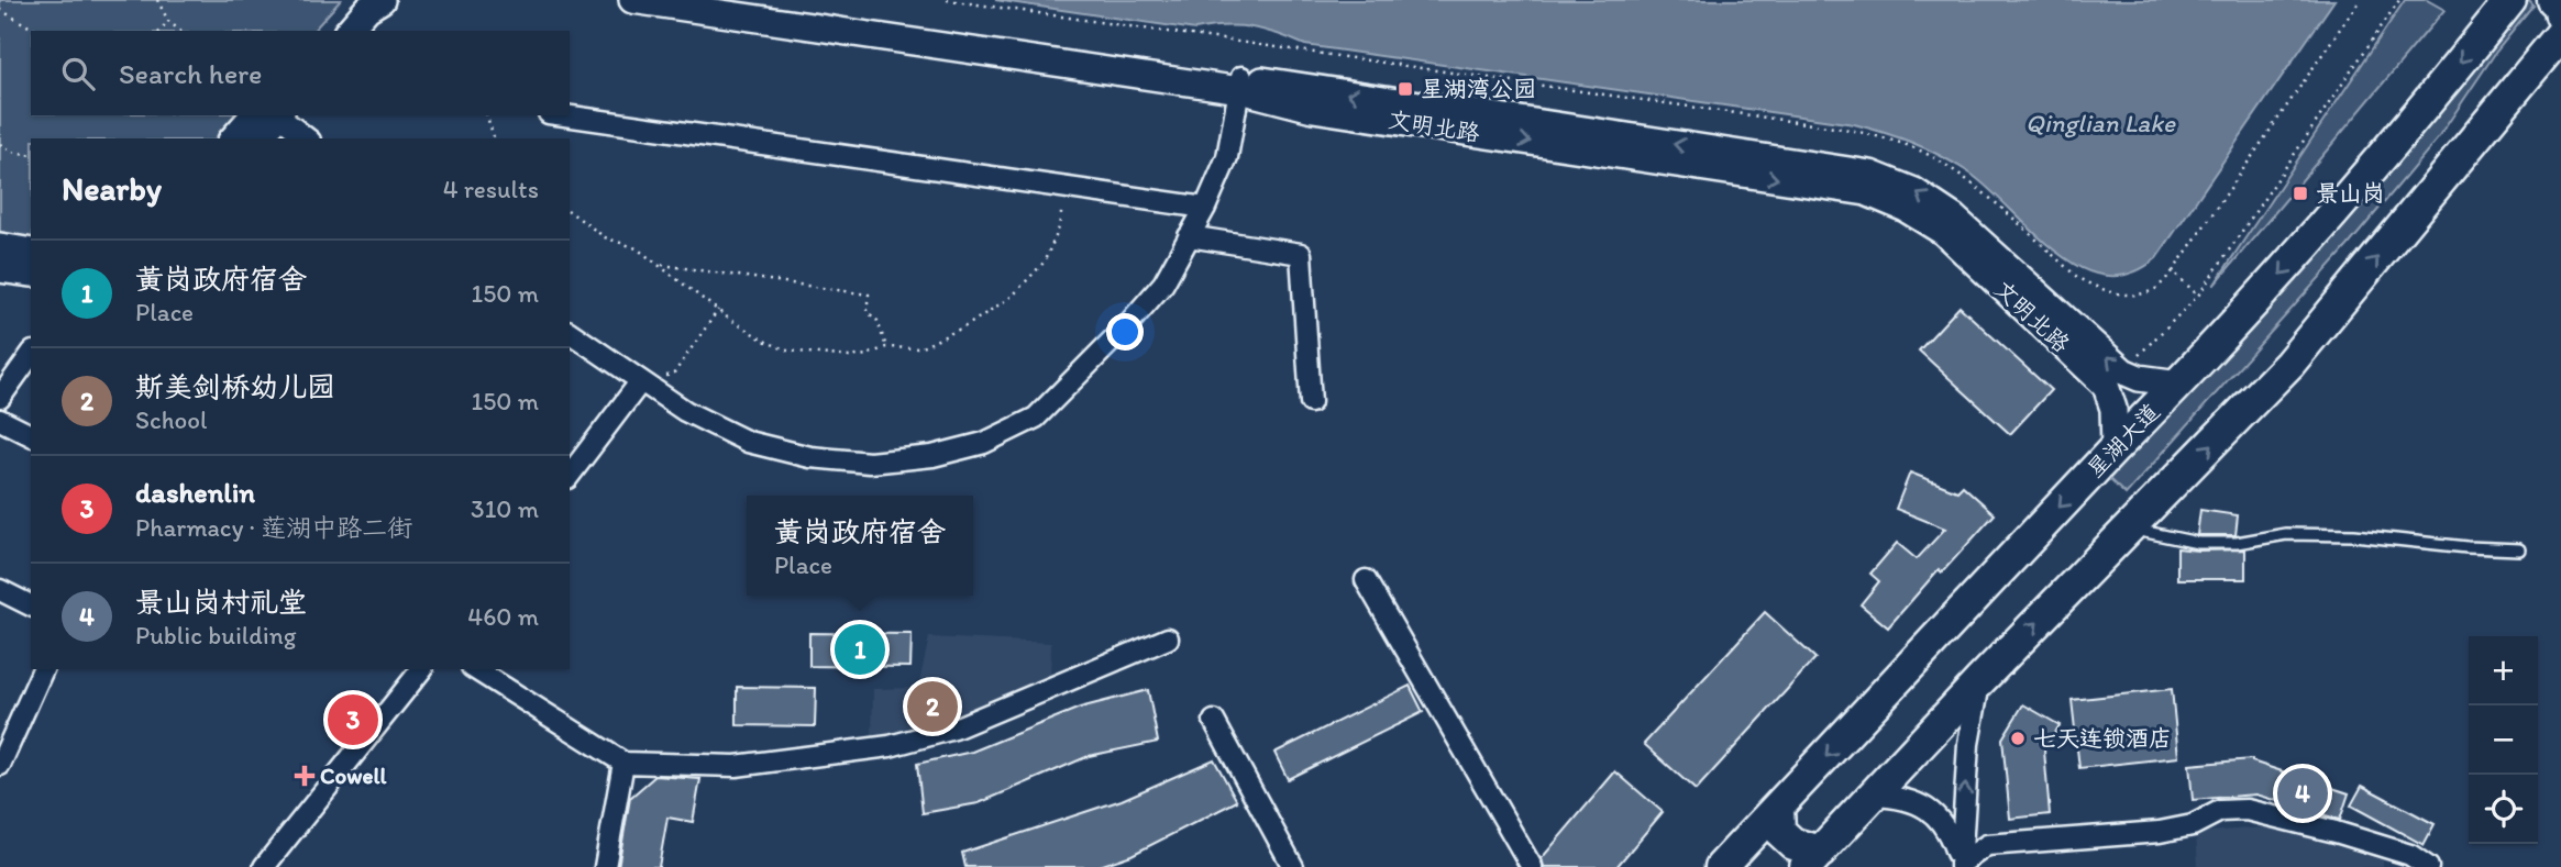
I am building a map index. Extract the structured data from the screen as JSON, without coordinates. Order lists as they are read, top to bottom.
{
  "streets": {
    "main road": ["星湖大道"],
    "street": ["文明北路"]
  },
  "crossings": [
    ["文明北路", "星湖大道"]
  ],
  "water": ["Qinglian Lake"],
  "places": {
    "transit": ["星湖湾公园", "景山岗"],
    "other": ["七天连锁酒店"],
    "health": ["Cowell"]
  },
  "page": {
    "search": "Search here",
    "heading": ["Nearby", "4 results"],
    "list": [
      {
        "mark": "1",
        "name": "黄岗政府宿舍",
        "note": "Place",
        "value": "150 m"
      },
      {
        "mark": "2",
        "name": "斯美剑桥幼儿园",
        "note": "School",
        "value": "150 m"
      },
      {
        "mark": "3",
        "name": "dashenlin",
        "note": "Pharmacy · 莲湖中路二街",
        "value": "310 m"
      },
      {
        "mark": "4",
        "name": "景山岗村礼堂",
        "note": "Public building",
        "value": "460 m"
      }
    ],
    "popup": ["黄岗政府宿舍", "Place"],
    "pins": [
      "1",
      "2",
      "3",
      "4"
    ],
    "map_buttons": ["+", "−"]
  }
}
